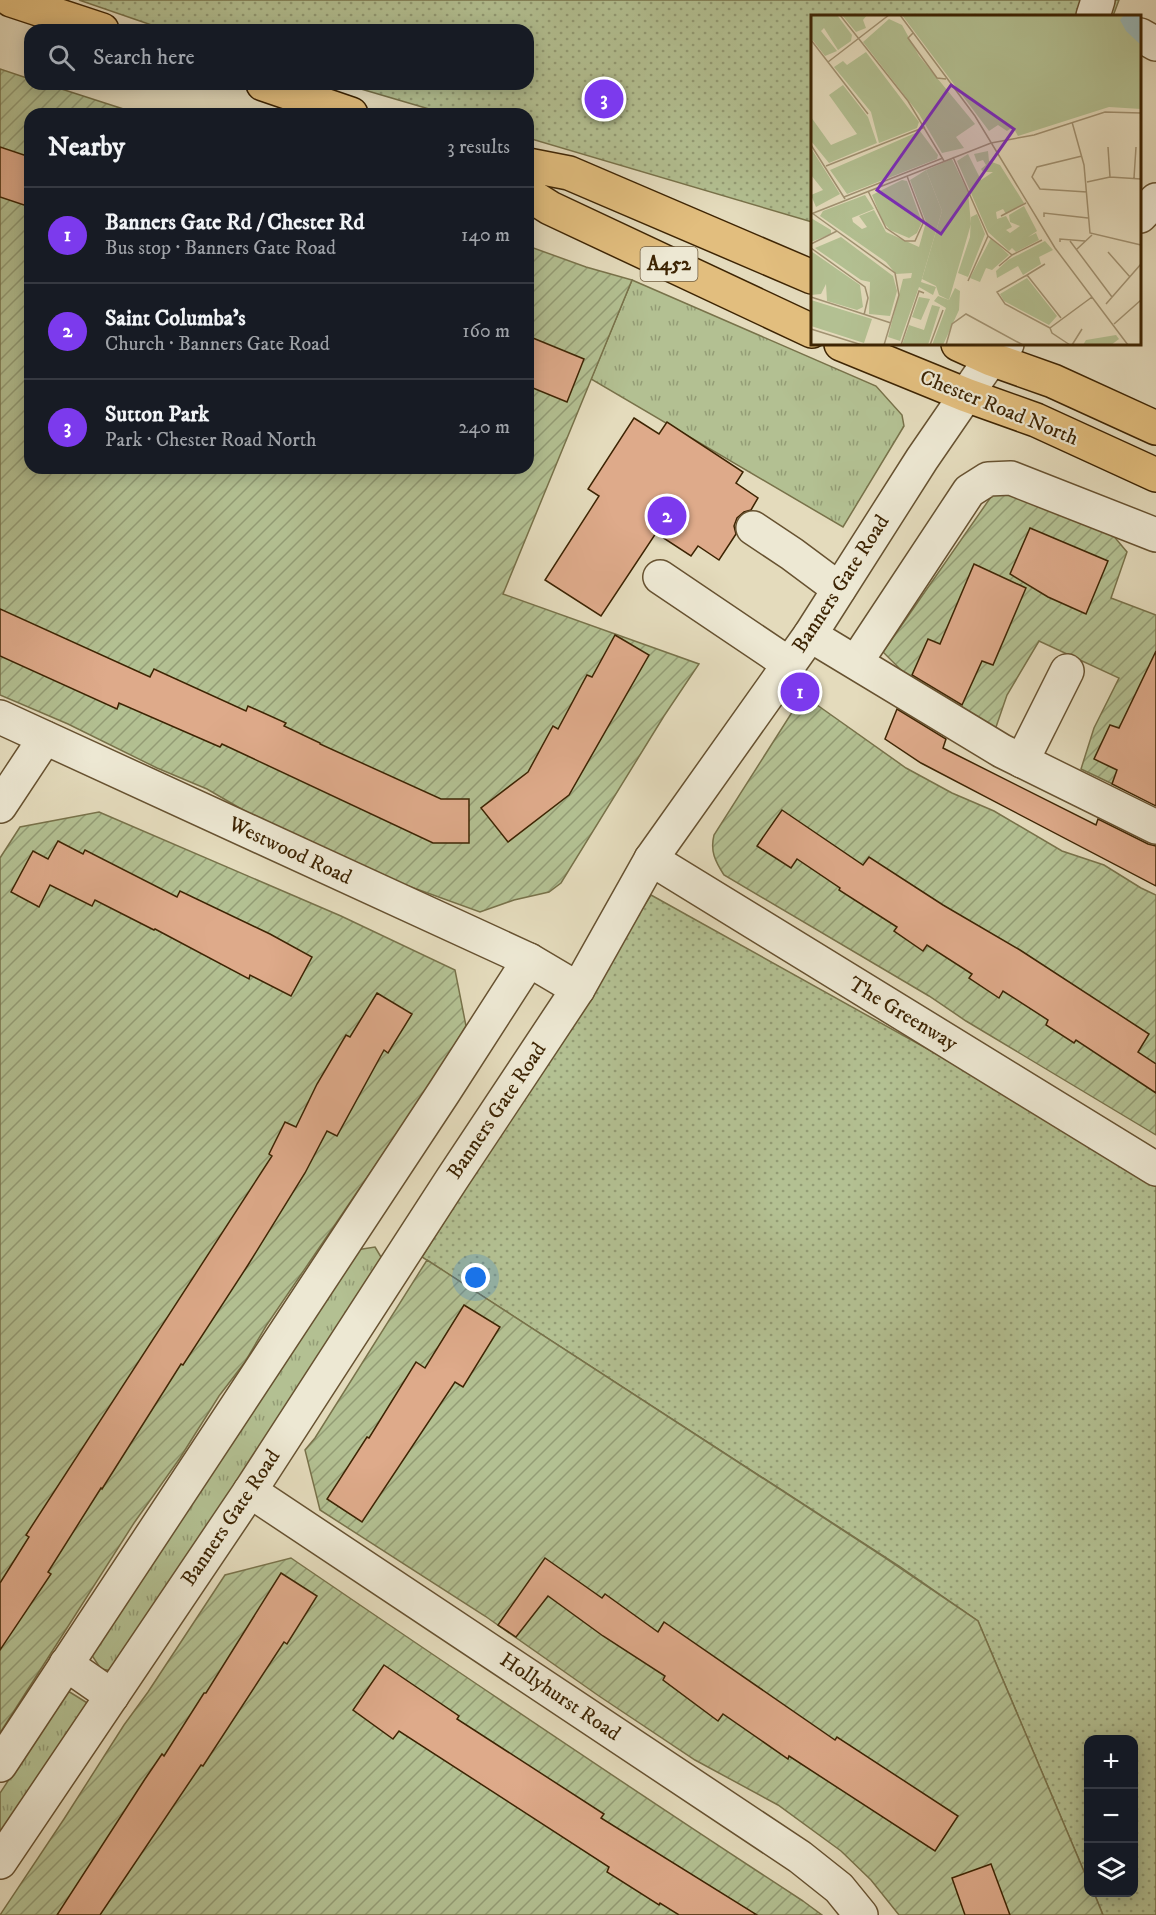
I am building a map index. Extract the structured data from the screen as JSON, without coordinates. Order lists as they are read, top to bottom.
{
  "streets": {
    "highway": ["A452", "Chester Road North"],
    "street": [
      "Banners Gate Road",
      "Westwood Road",
      "The Greenway",
      "Hollyhurst Road"
    ]
  },
  "crossings": [
    ["Chester Road North", "Banners Gate Road"],
    ["Banners Gate Road", "Westwood Road"],
    ["Banners Gate Road", "The Greenway"],
    ["Banners Gate Road", "Hollyhurst Road"]
  ],
  "page": {
    "search": "Search here",
    "pins": ["3", "2", "1"],
    "heading": ["Nearby", "3 results"],
    "list": [
      {
        "mark": "1",
        "name": "Banners Gate Rd / Chester Rd",
        "note": "Bus stop · Banners Gate Road",
        "value": "140 m"
      },
      {
        "mark": "2",
        "name": "Saint Columba's",
        "note": "Church · Banners Gate Road",
        "value": "160 m"
      },
      {
        "mark": "3",
        "name": "Sutton Park",
        "note": "Park · Chester Road North",
        "value": "240 m"
      }
    ],
    "map_buttons": ["+", "−"]
  }
}
